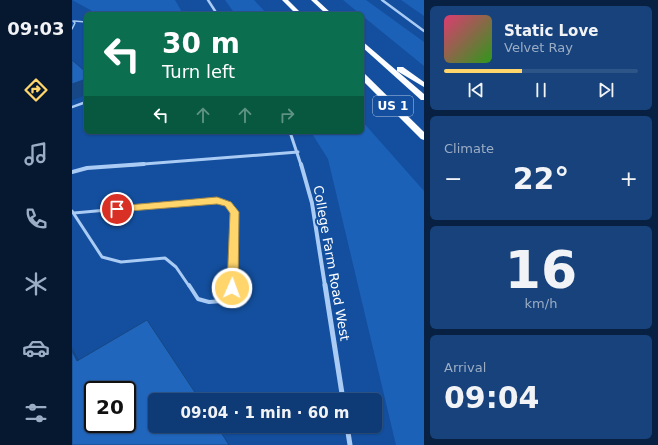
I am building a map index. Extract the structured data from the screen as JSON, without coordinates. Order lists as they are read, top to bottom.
{
  "streets": {
    "highway": ["US 1"],
    "street": ["College Farm Road West"]
  },
  "page": {
    "tabs": "09:03",
    "turn": ["30 m", "Turn left"],
    "song": ["Static Love", "Velvet Ray"],
    "tile": [
      "Climate",
      ["16", "km/h"],
      ["Arrival", "09:04"]
    ],
    "heat": ["−", "22°", "+"],
    "limit": "20",
    "trip": "09:04 · 1 min · 60 m"
  }
}
